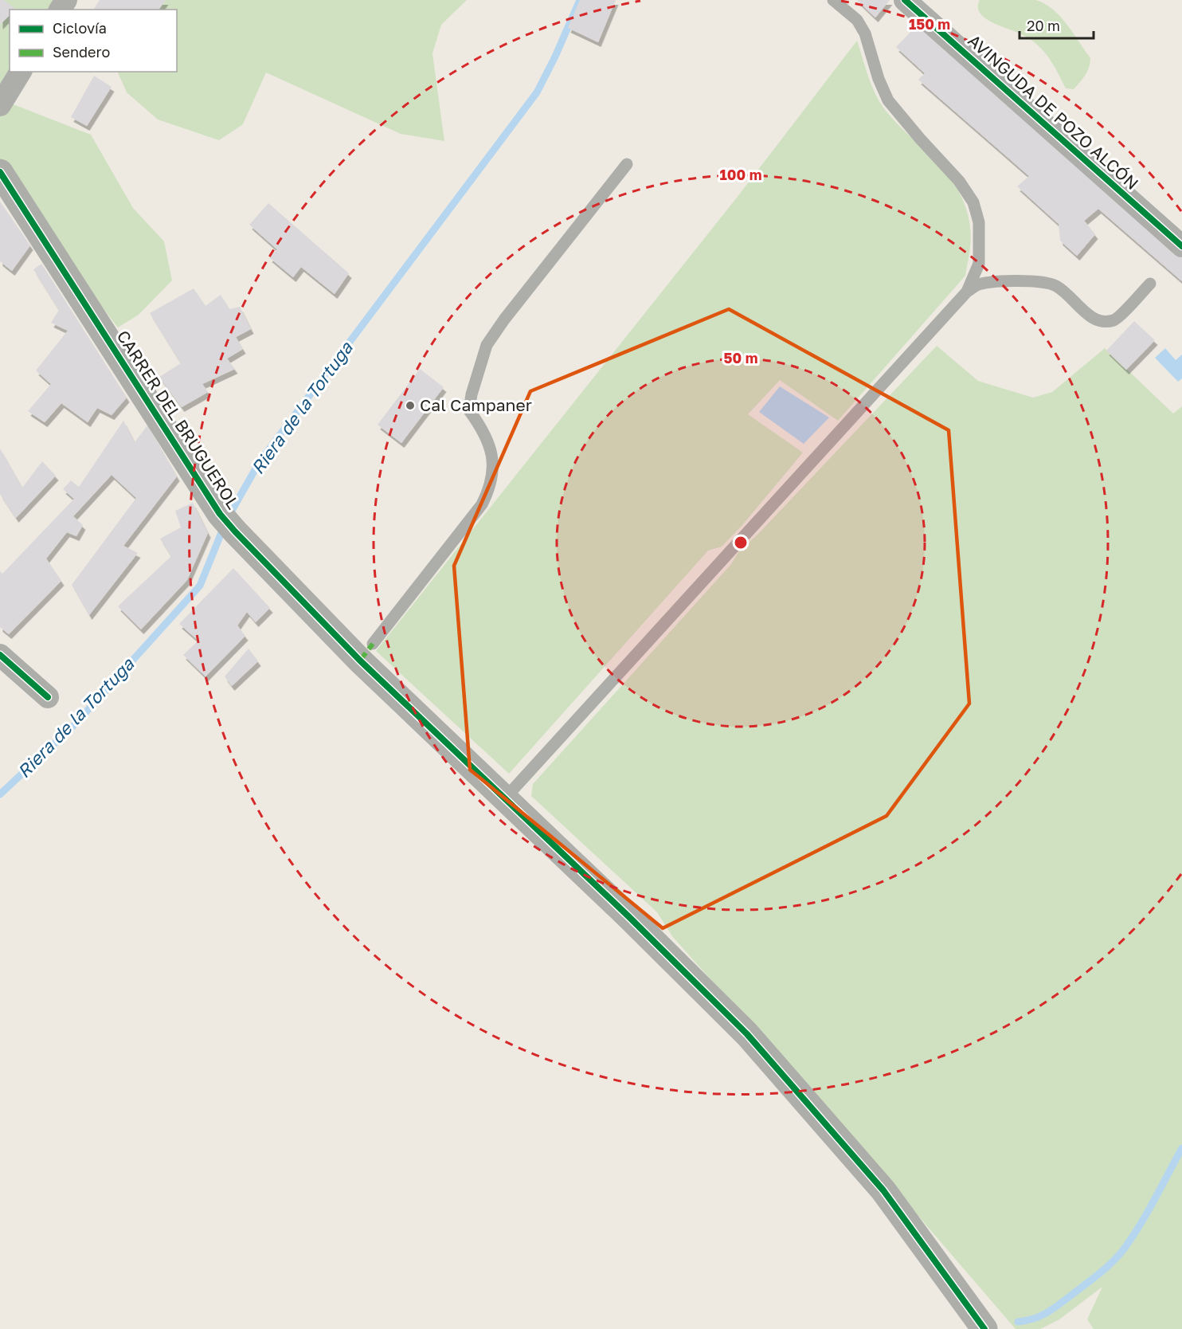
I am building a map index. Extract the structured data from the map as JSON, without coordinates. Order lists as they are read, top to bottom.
{
  "streets": {
    "street": ["AVINGUDA DE POZO ALCÓN", "CARRER DEL BRUGUEROL"]
  },
  "water": ["Riera de la Tortuga"],
  "places": ["Cal Campaner"],
  "legend": ["Ciclovía", "Sendero"],
  "scale_bar": "20 m",
  "rings": ["150 m", "100 m", "50 m"]
}
